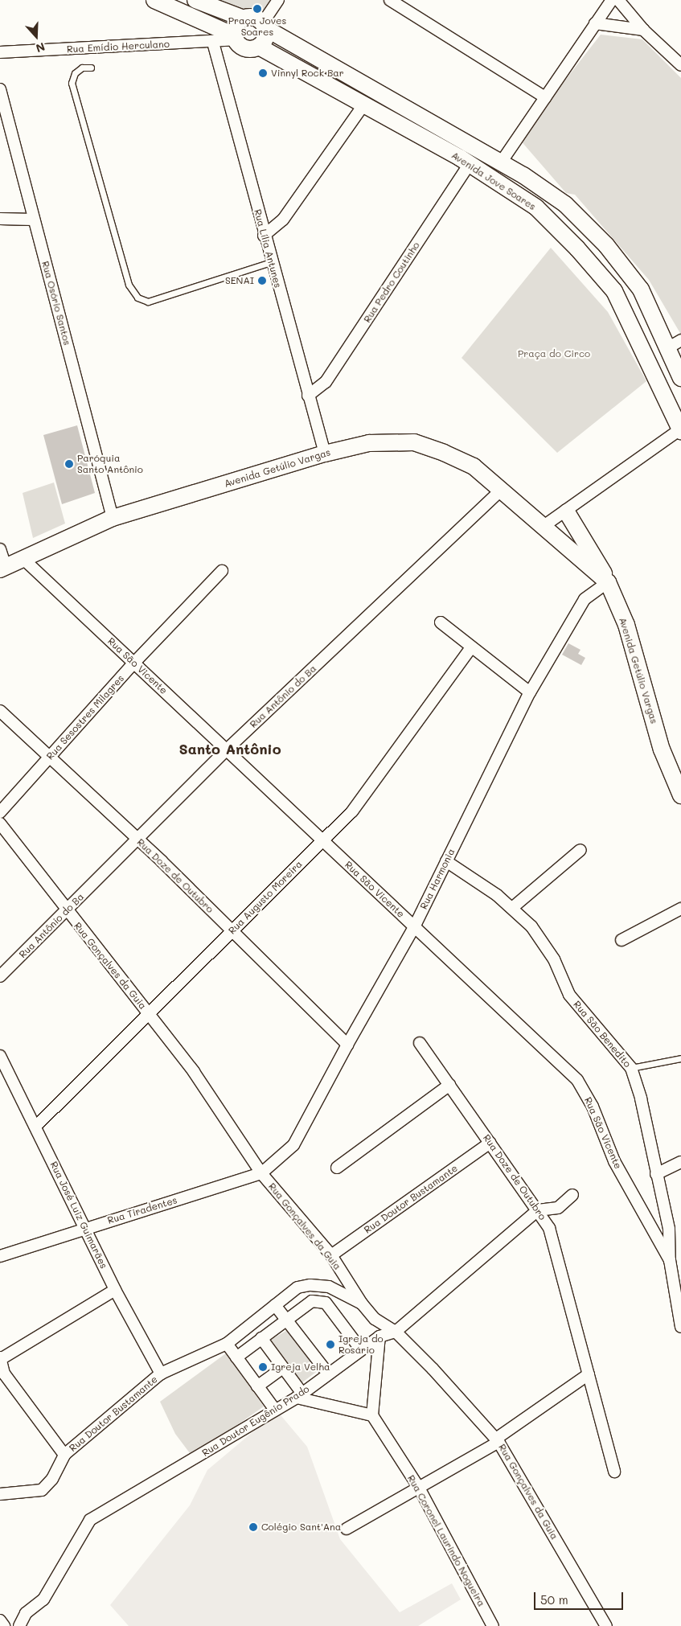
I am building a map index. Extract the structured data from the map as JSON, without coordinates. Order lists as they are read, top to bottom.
{
  "streets": {
    "main road": ["Avenida Jove Soares", "Avenida Getúlio Vargas"],
    "street": [
      "Rua Emídio Herculano",
      "Rua Lília Antunes",
      "Rua Pedro Coutinho",
      "Rua Osório Santos",
      "Rua São Vicente",
      "Rua Antônio do Ba",
      "Rua Sesostres Milagres",
      "Rua Doze de Outubro",
      "Rua Harmonia",
      "Rua Augusto Moreira",
      "Rua Gonçalves da Guia",
      "Rua São Benedito",
      "Rua Doutor Bustamante",
      "Rua Tiradentes",
      "Rua José Luiz Guimarães",
      "Rua Doutor Eugênio Prado",
      "Rua Coronel Laurindo Nogueira"
    ]
  },
  "crossings": [
    ["Rua Emídio Herculano", "Avenida Jove Soares"],
    ["Rua Emídio Herculano", "Rua Lília Antunes"],
    ["Avenida Jove Soares", "Rua Pedro Coutinho"],
    ["Rua Lília Antunes", "Rua Pedro Coutinho"],
    ["Rua Lília Antunes", "Avenida Getúlio Vargas"],
    ["Rua Osório Santos", "Avenida Getúlio Vargas"],
    ["Avenida Getúlio Vargas", "Rua São Vicente"],
    ["Avenida Getúlio Vargas", "Rua Antônio do Ba"],
    ["Avenida Getúlio Vargas", "Rua Harmonia"],
    ["Rua São Vicente", "Rua Antônio do Ba"],
    ["Rua São Vicente", "Rua Sesostres Milagres"],
    ["Rua São Vicente", "Rua Harmonia"],
    ["Rua São Vicente", "Rua Augusto Moreira"],
    ["Rua São Vicente", "Rua São Benedito"],
    ["Rua Antônio do Ba", "Rua Doze de Outubro"],
    ["Rua Antônio do Ba", "Rua Gonçalves da Guia"],
    ["Rua Sesostres Milagres", "Rua Doze de Outubro"],
    ["Rua Doze de Outubro", "Rua Harmonia"],
    ["Rua Doze de Outubro", "Rua Augusto Moreira"],
    ["Rua Doze de Outubro", "Rua Doutor Bustamante"],
    ["Rua Doze de Outubro", "Rua Doutor Eugênio Prado"],
    ["Rua Harmonia", "Rua Gonçalves da Guia"],
    ["Rua Harmonia", "Rua São Benedito"],
    ["Rua Harmonia", "Rua Tiradentes"],
    ["Rua Augusto Moreira", "Rua Gonçalves da Guia"],
    ["Rua Augusto Moreira", "Rua José Luiz Guimarães"],
    ["Rua Gonçalves da Guia", "Rua Doutor Bustamante"],
    ["Rua Gonçalves da Guia", "Rua Tiradentes"],
    ["Rua Gonçalves da Guia", "Rua Doutor Eugênio Prado"],
    ["Rua Doutor Bustamante", "Rua José Luiz Guimarães"],
    ["Rua Tiradentes", "Rua José Luiz Guimarães"]
  ],
  "districts": ["Santo Antônio"],
  "parks": ["Praça do Circo"],
  "places": [
    "Praça Joves Soares",
    "Vinnyl Rock Bar",
    "SENAI",
    "Paróquia Santo Antônio",
    "Igreja do Rosário",
    "Igreja Velha",
    "Colégio Sant'Ana"
  ],
  "scale_bar": "50 m",
  "north": "bottom"
}
